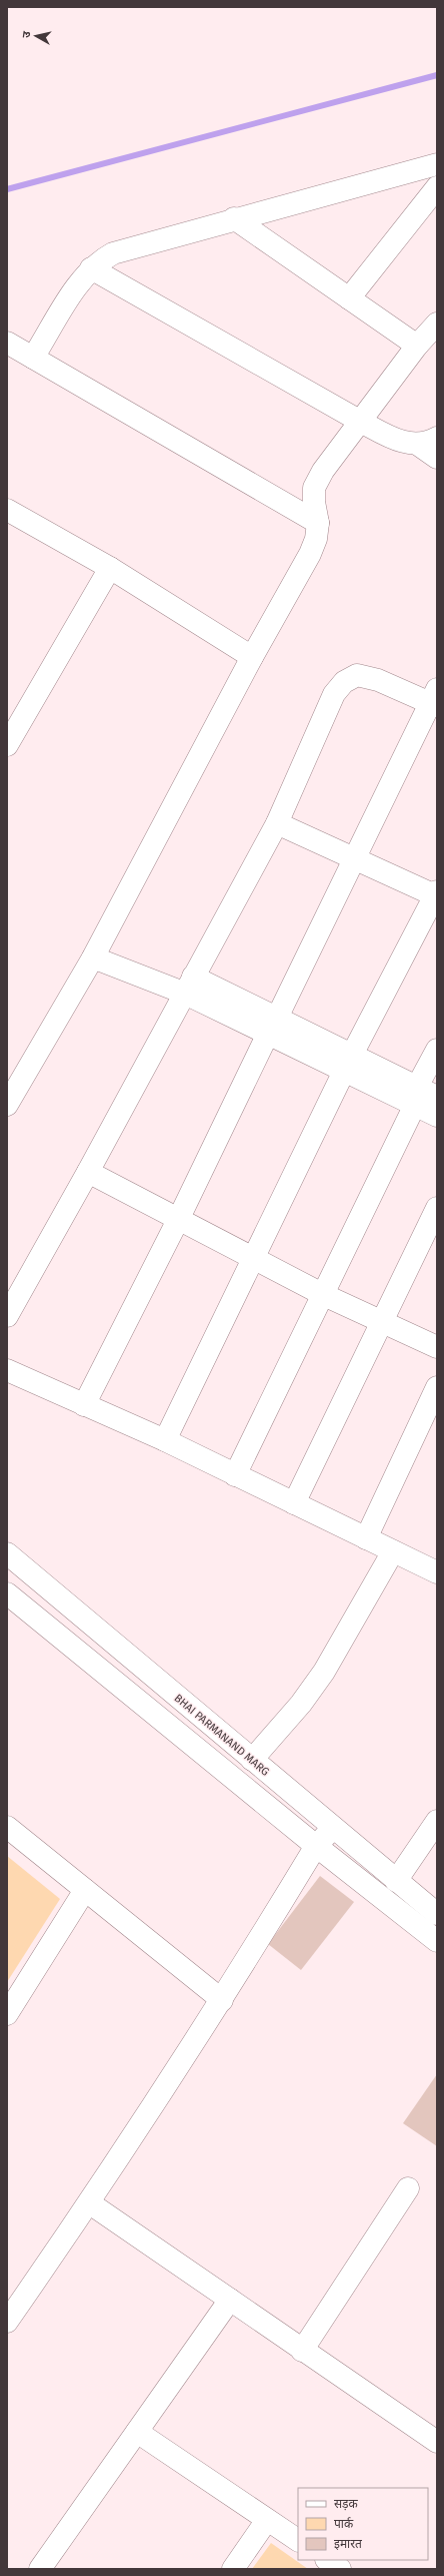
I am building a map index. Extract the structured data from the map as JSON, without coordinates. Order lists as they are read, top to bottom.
{
  "streets": {
    "street": ["BHAI PARMANAND MARG"]
  },
  "legend": ["सड़क", "पार्क", "इमारत"],
  "north": "left"
}
